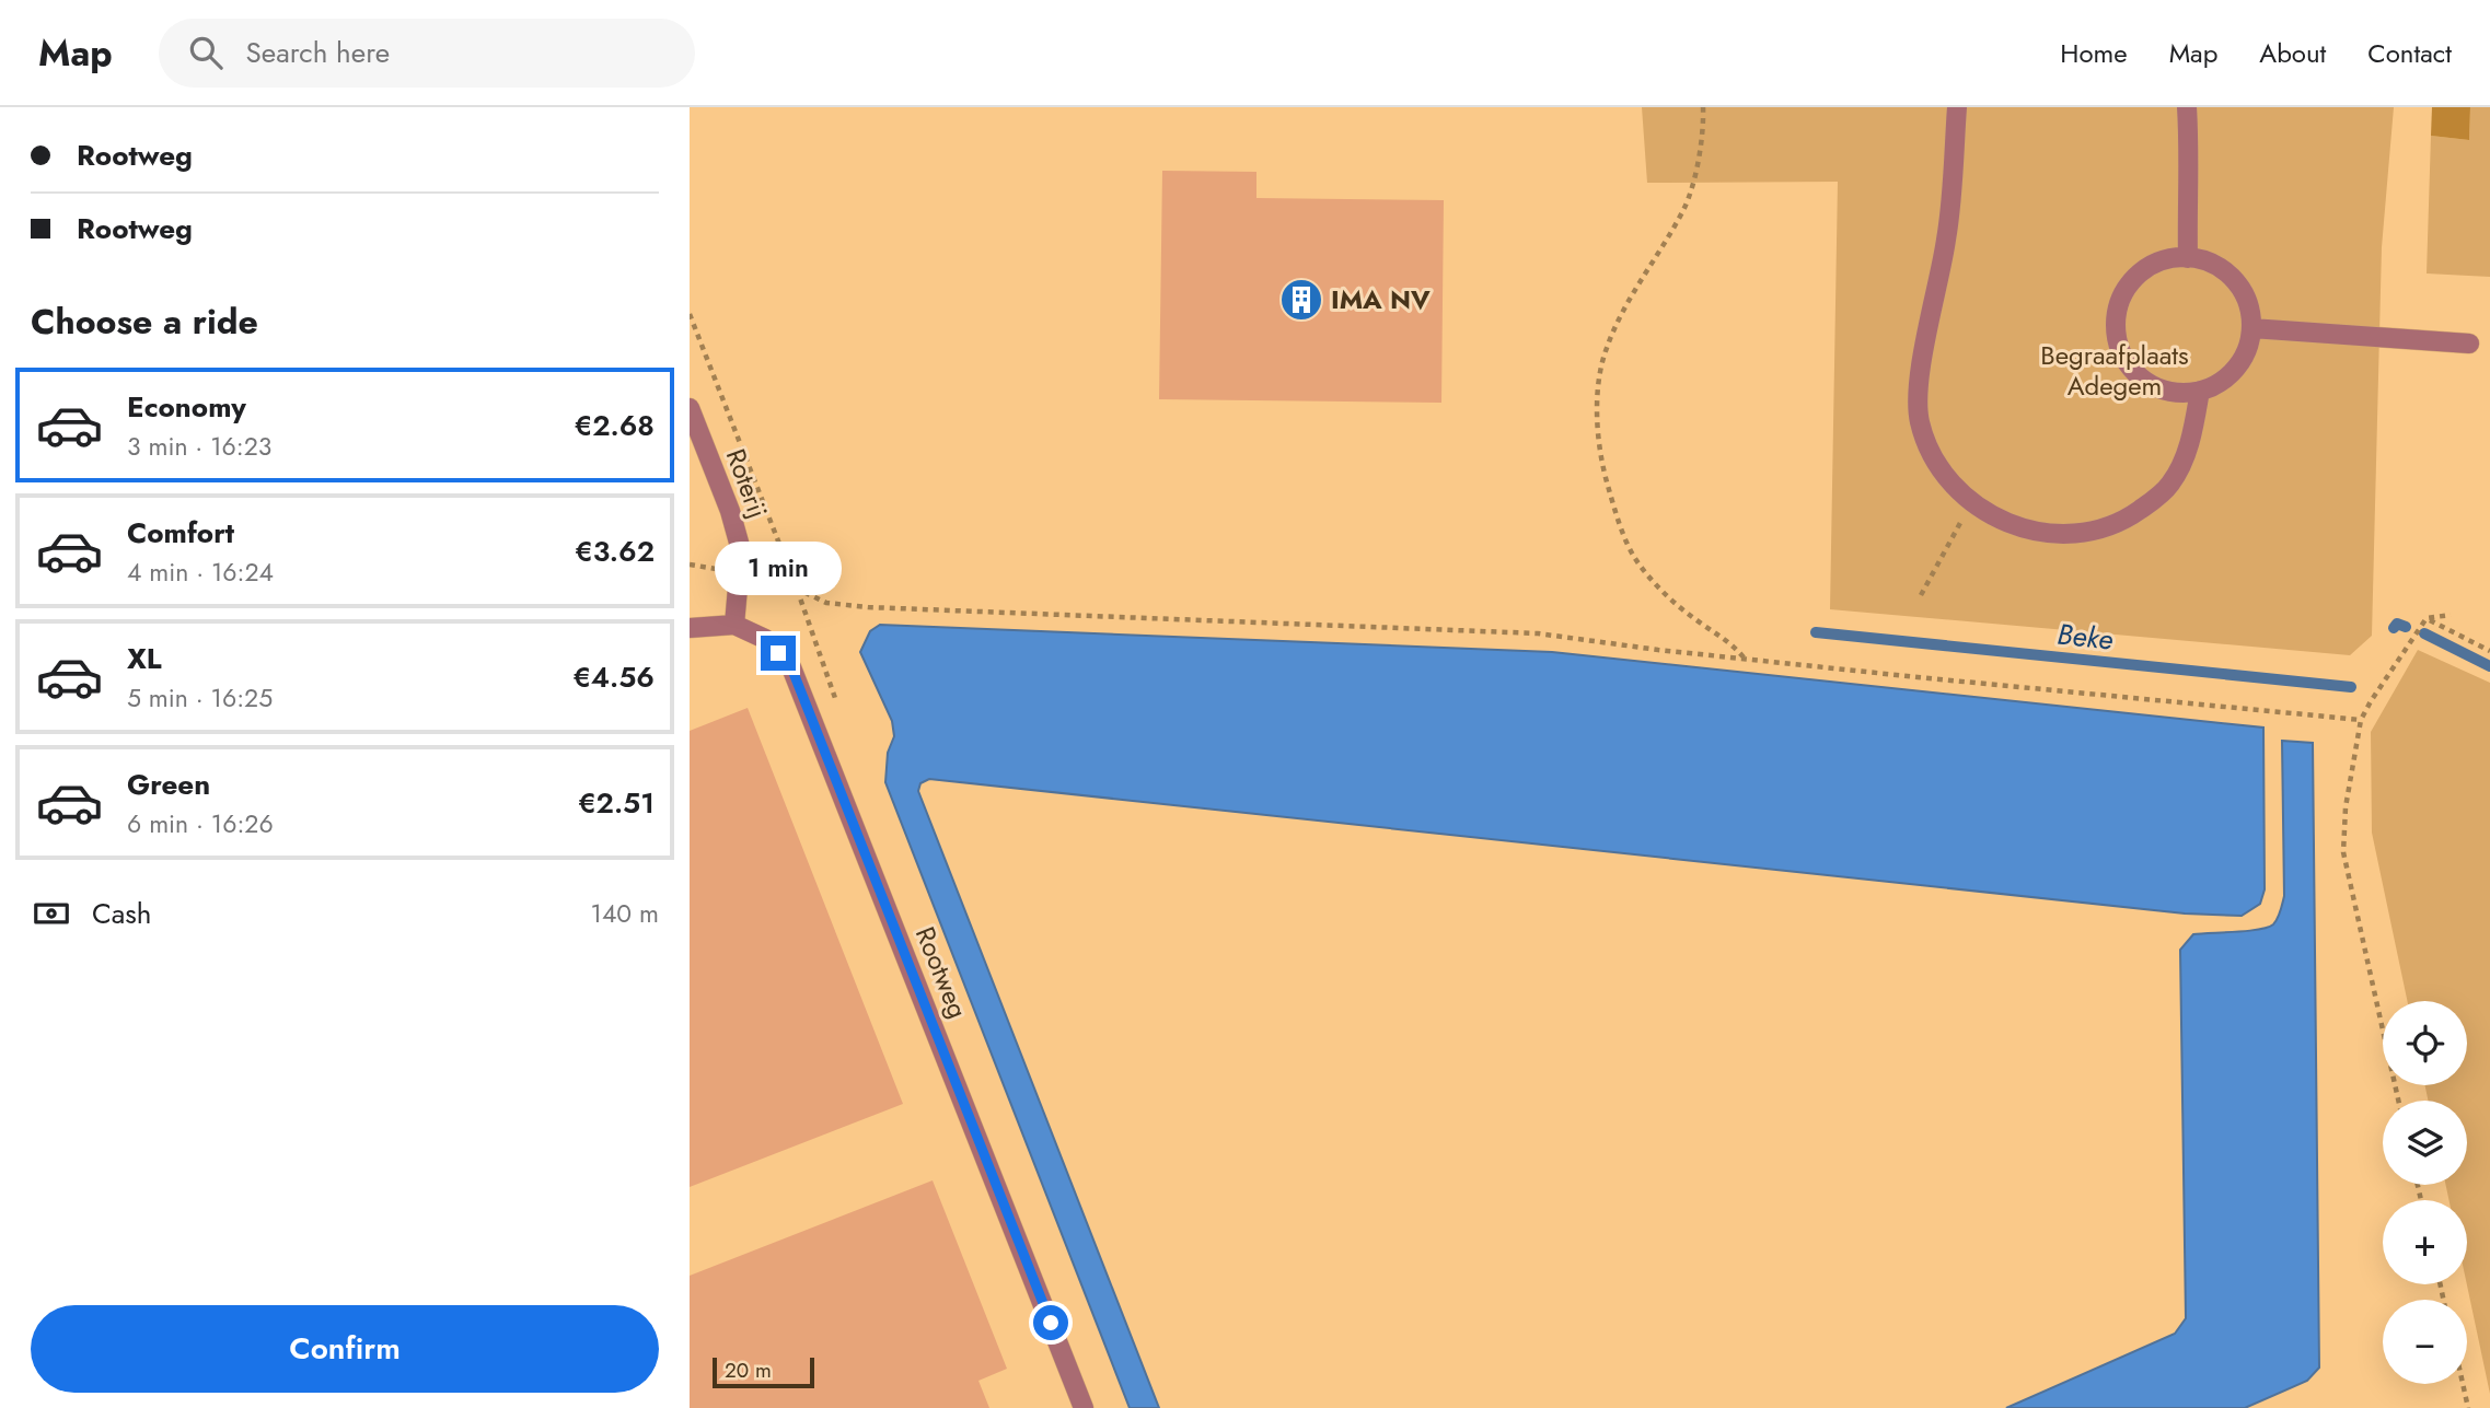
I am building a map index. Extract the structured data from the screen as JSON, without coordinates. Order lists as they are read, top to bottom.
{
  "streets": {
    "street": ["Roterij", "Rootweg"]
  },
  "crossings": [
    ["Roterij", "Rootweg"]
  ],
  "water": ["Beke"],
  "parks": ["Begraafplaats Adegem"],
  "places": {
    "building": ["IMA NV"]
  },
  "scale_bar": "20 m",
  "page": {
    "header": "Map",
    "search": "Search here",
    "nav": [
      "Home",
      "Map",
      "About",
      "Contact"
    ],
    "banner": ["Rootweg", "Rootweg"],
    "heading": "Choose a ride",
    "list": [
      {
        "name": "Economy",
        "note": "3 min · 16:23",
        "value": "€2.68"
      },
      {
        "name": "Comfort",
        "note": "4 min · 16:24",
        "value": "€3.62"
      },
      {
        "name": "XL",
        "note": "5 min · 16:25",
        "value": "€4.56"
      },
      {
        "name": "Green",
        "note": "6 min · 16:26",
        "value": "€2.51"
      }
    ],
    "bubble": "1 min",
    "pay": ["Cash", "140 m"],
    "map_buttons": ["+", "−"],
    "buttons": "Confirm",
    "scale": "20 m"
  }
}
